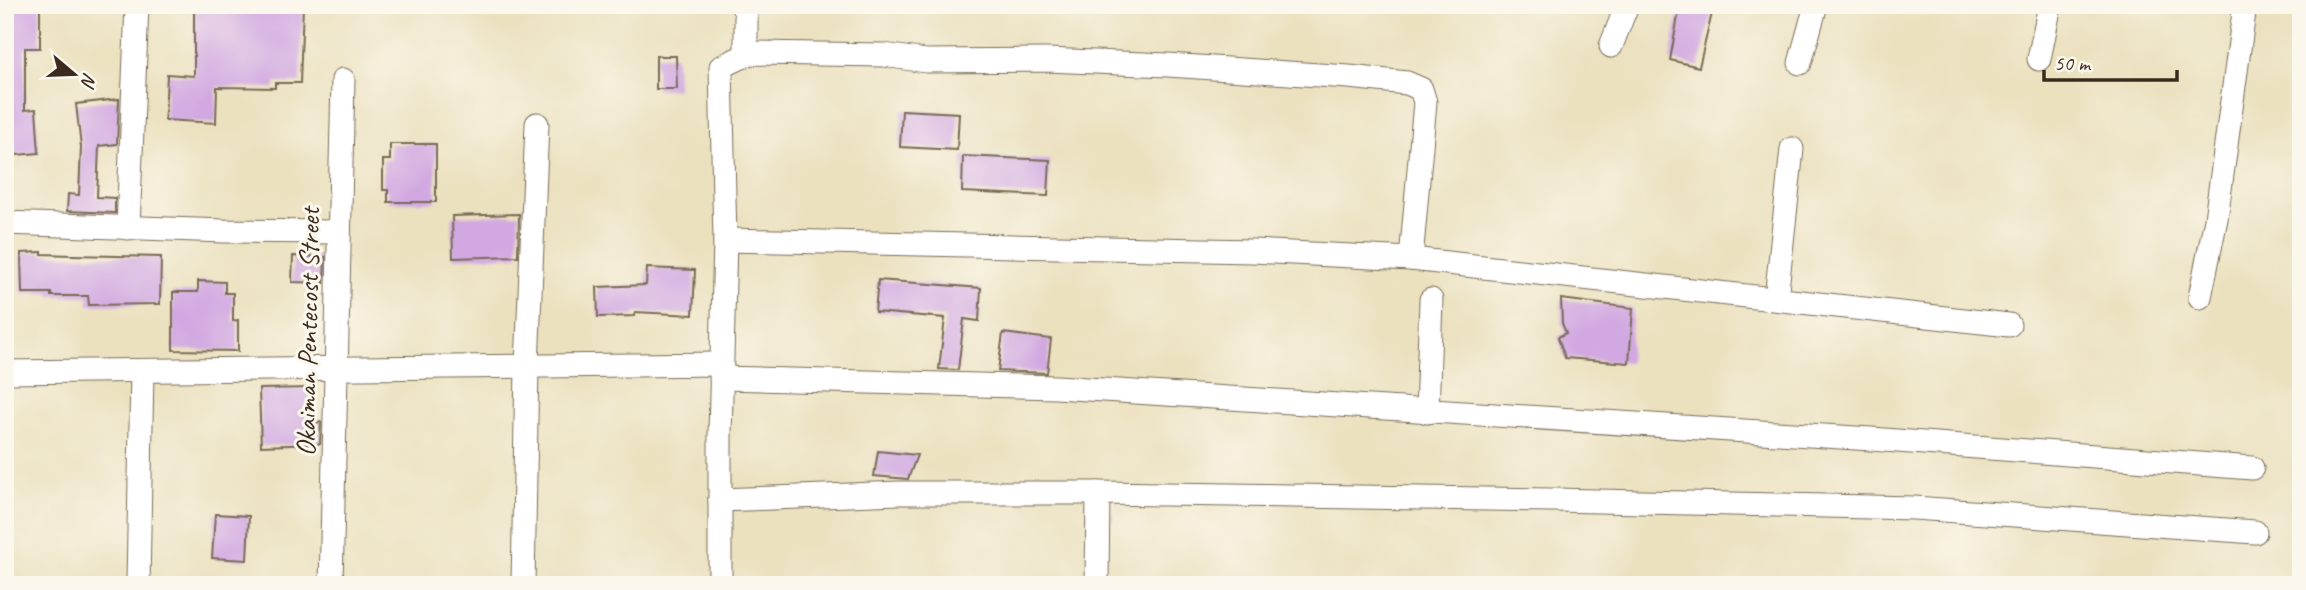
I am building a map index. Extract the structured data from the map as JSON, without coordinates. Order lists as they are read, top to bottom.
{
  "streets": {
    "street": ["Okaiman Pentecost Street"]
  },
  "scale_bar": "50 m",
  "north": "right"
}
